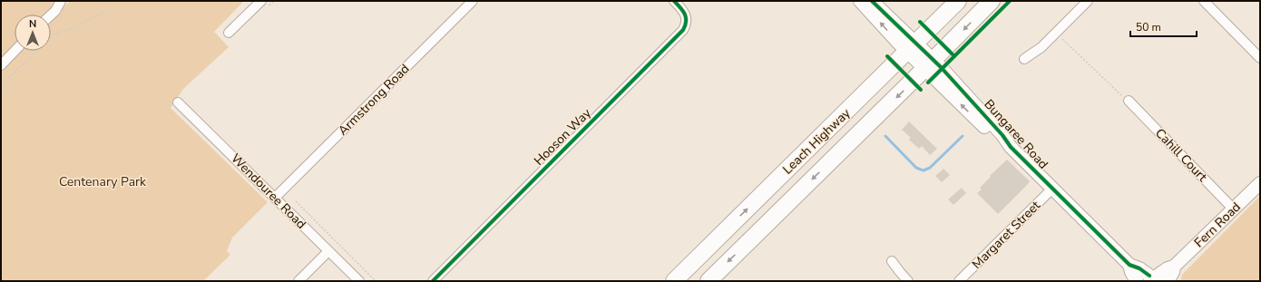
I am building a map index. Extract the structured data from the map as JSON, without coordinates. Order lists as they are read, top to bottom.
{
  "streets": {
    "highway": ["Leach Highway"],
    "street": [
      "Armstrong Road",
      "Bungaree Road",
      "Hooson Way",
      "Cahill Court",
      "Wendouree Road",
      "Fern Road",
      "Margaret Street"
    ]
  },
  "crossings": [
    ["Armstrong Road", "Wendouree Road"],
    ["Bungaree Road", "Leach Highway"],
    ["Bungaree Road", "Fern Road"],
    ["Bungaree Road", "Margaret Street"],
    ["Cahill Court", "Fern Road"]
  ],
  "parks": ["Centenary Park"],
  "scale_bar": "50 m",
  "north": "top"
}
